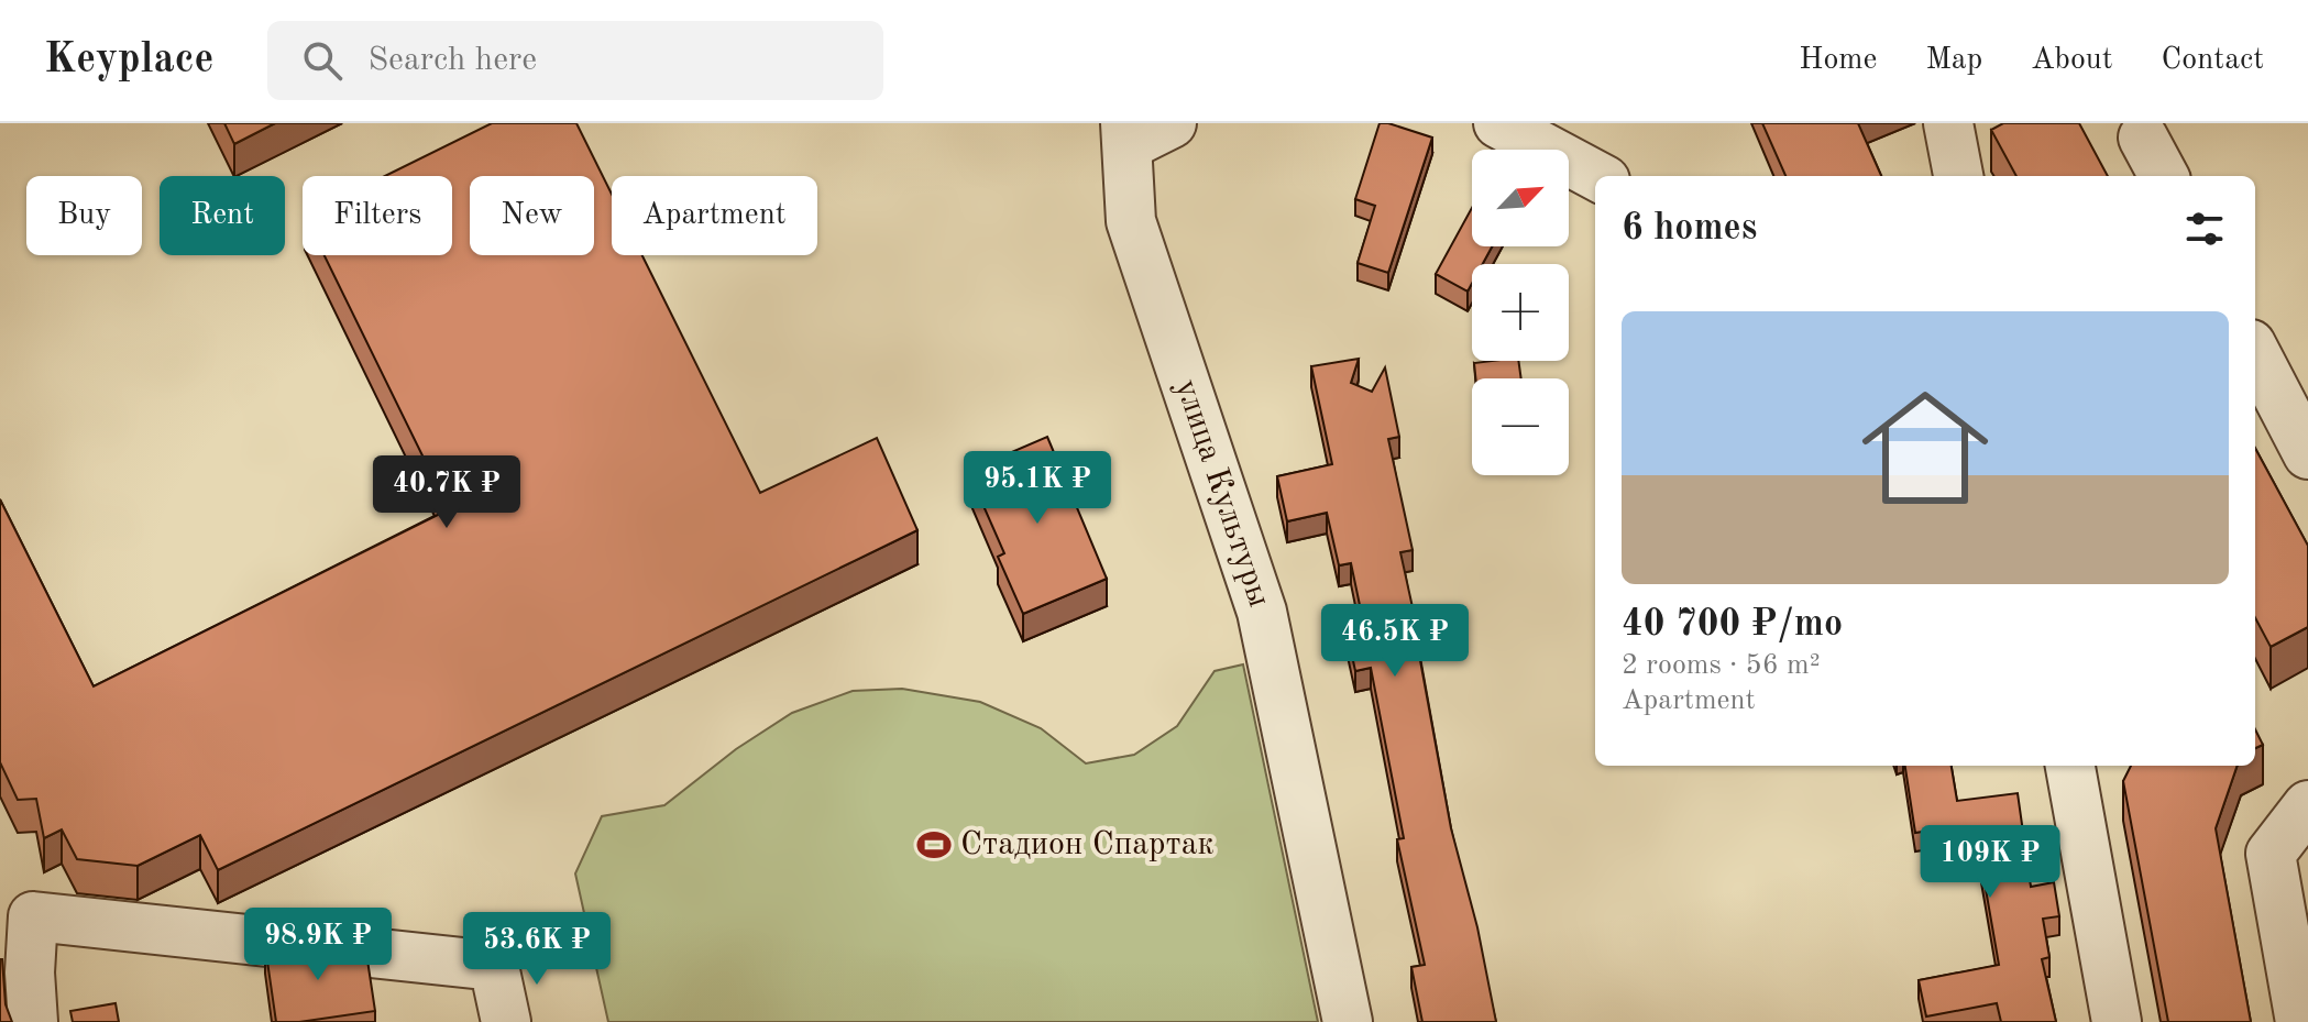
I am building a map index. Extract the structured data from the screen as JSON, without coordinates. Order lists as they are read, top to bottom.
{
  "streets": {
    "street": ["улица Культуры"]
  },
  "places": {
    "sports": ["Стадион Спартак"]
  },
  "north": "top right",
  "page": {
    "header": "Keyplace",
    "search": "Search here",
    "nav": [
      "Home",
      "Map",
      "About",
      "Contact"
    ],
    "map_buttons": ["+", "−"],
    "chip": [
      "Buy",
      "Rent",
      "Filters",
      "New",
      "Apartment"
    ],
    "heading": "6 homes",
    "list": [
      {
        "name": "40 700 ₽/mo",
        "note": "2 rooms · 56 m² · Apartment"
      }
    ],
    "price": [
      "95.1K ₽",
      "40.7K ₽",
      "46.5K ₽",
      "109K ₽",
      "98.9K ₽",
      "53.6K ₽"
    ]
  }
}
